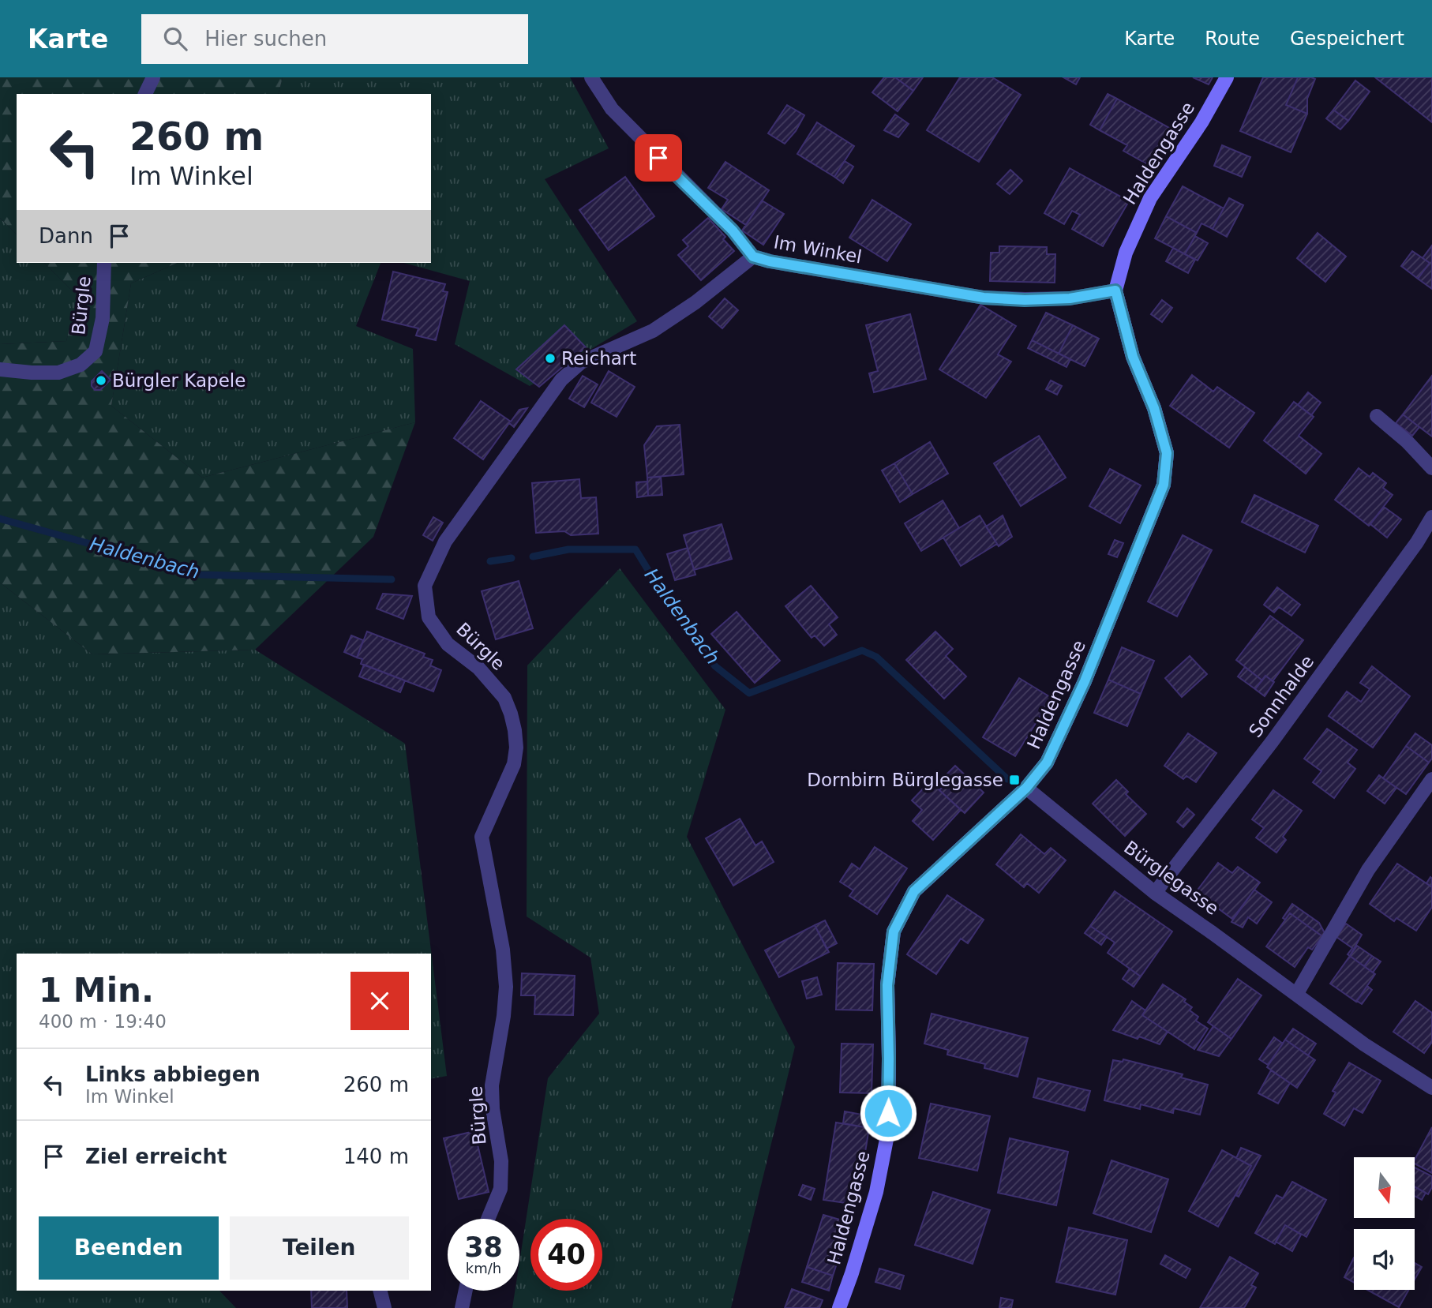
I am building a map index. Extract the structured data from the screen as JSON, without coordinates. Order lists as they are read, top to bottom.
{
  "streets": {
    "street": [
      "Haldengasse",
      "Im Winkel",
      "Bürgle",
      "Sonnhalde",
      "Bürglegasse"
    ]
  },
  "crossings": [
    ["Haldengasse", "Im Winkel"],
    ["Haldengasse", "Bürglegasse"],
    ["Im Winkel", "Bürgle"],
    ["Sonnhalde", "Bürglegasse"]
  ],
  "water": ["Haldenbach"],
  "places": {
    "other": ["Reichart", "Bürgler Kapele"],
    "transit": ["Dornbirn Bürglegasse"]
  },
  "north": "bottom",
  "page": {
    "header": "Karte",
    "search": "Hier suchen",
    "nav": ["Karte", "Route", "Gespeichert"],
    "turn": ["260 m", "Im Winkel"],
    "then": "Dann",
    "heading": ["1 Min.", "400 m · 19:40"],
    "list": [
      {
        "name": "Links abbiegen",
        "note": "Im Winkel",
        "value": "260 m"
      },
      {
        "name": "Ziel erreicht",
        "value": "140 m"
      }
    ],
    "buttons": ["Beenden", "Teilen"],
    "speed": "38 km/h",
    "limit": "40"
  }
}
